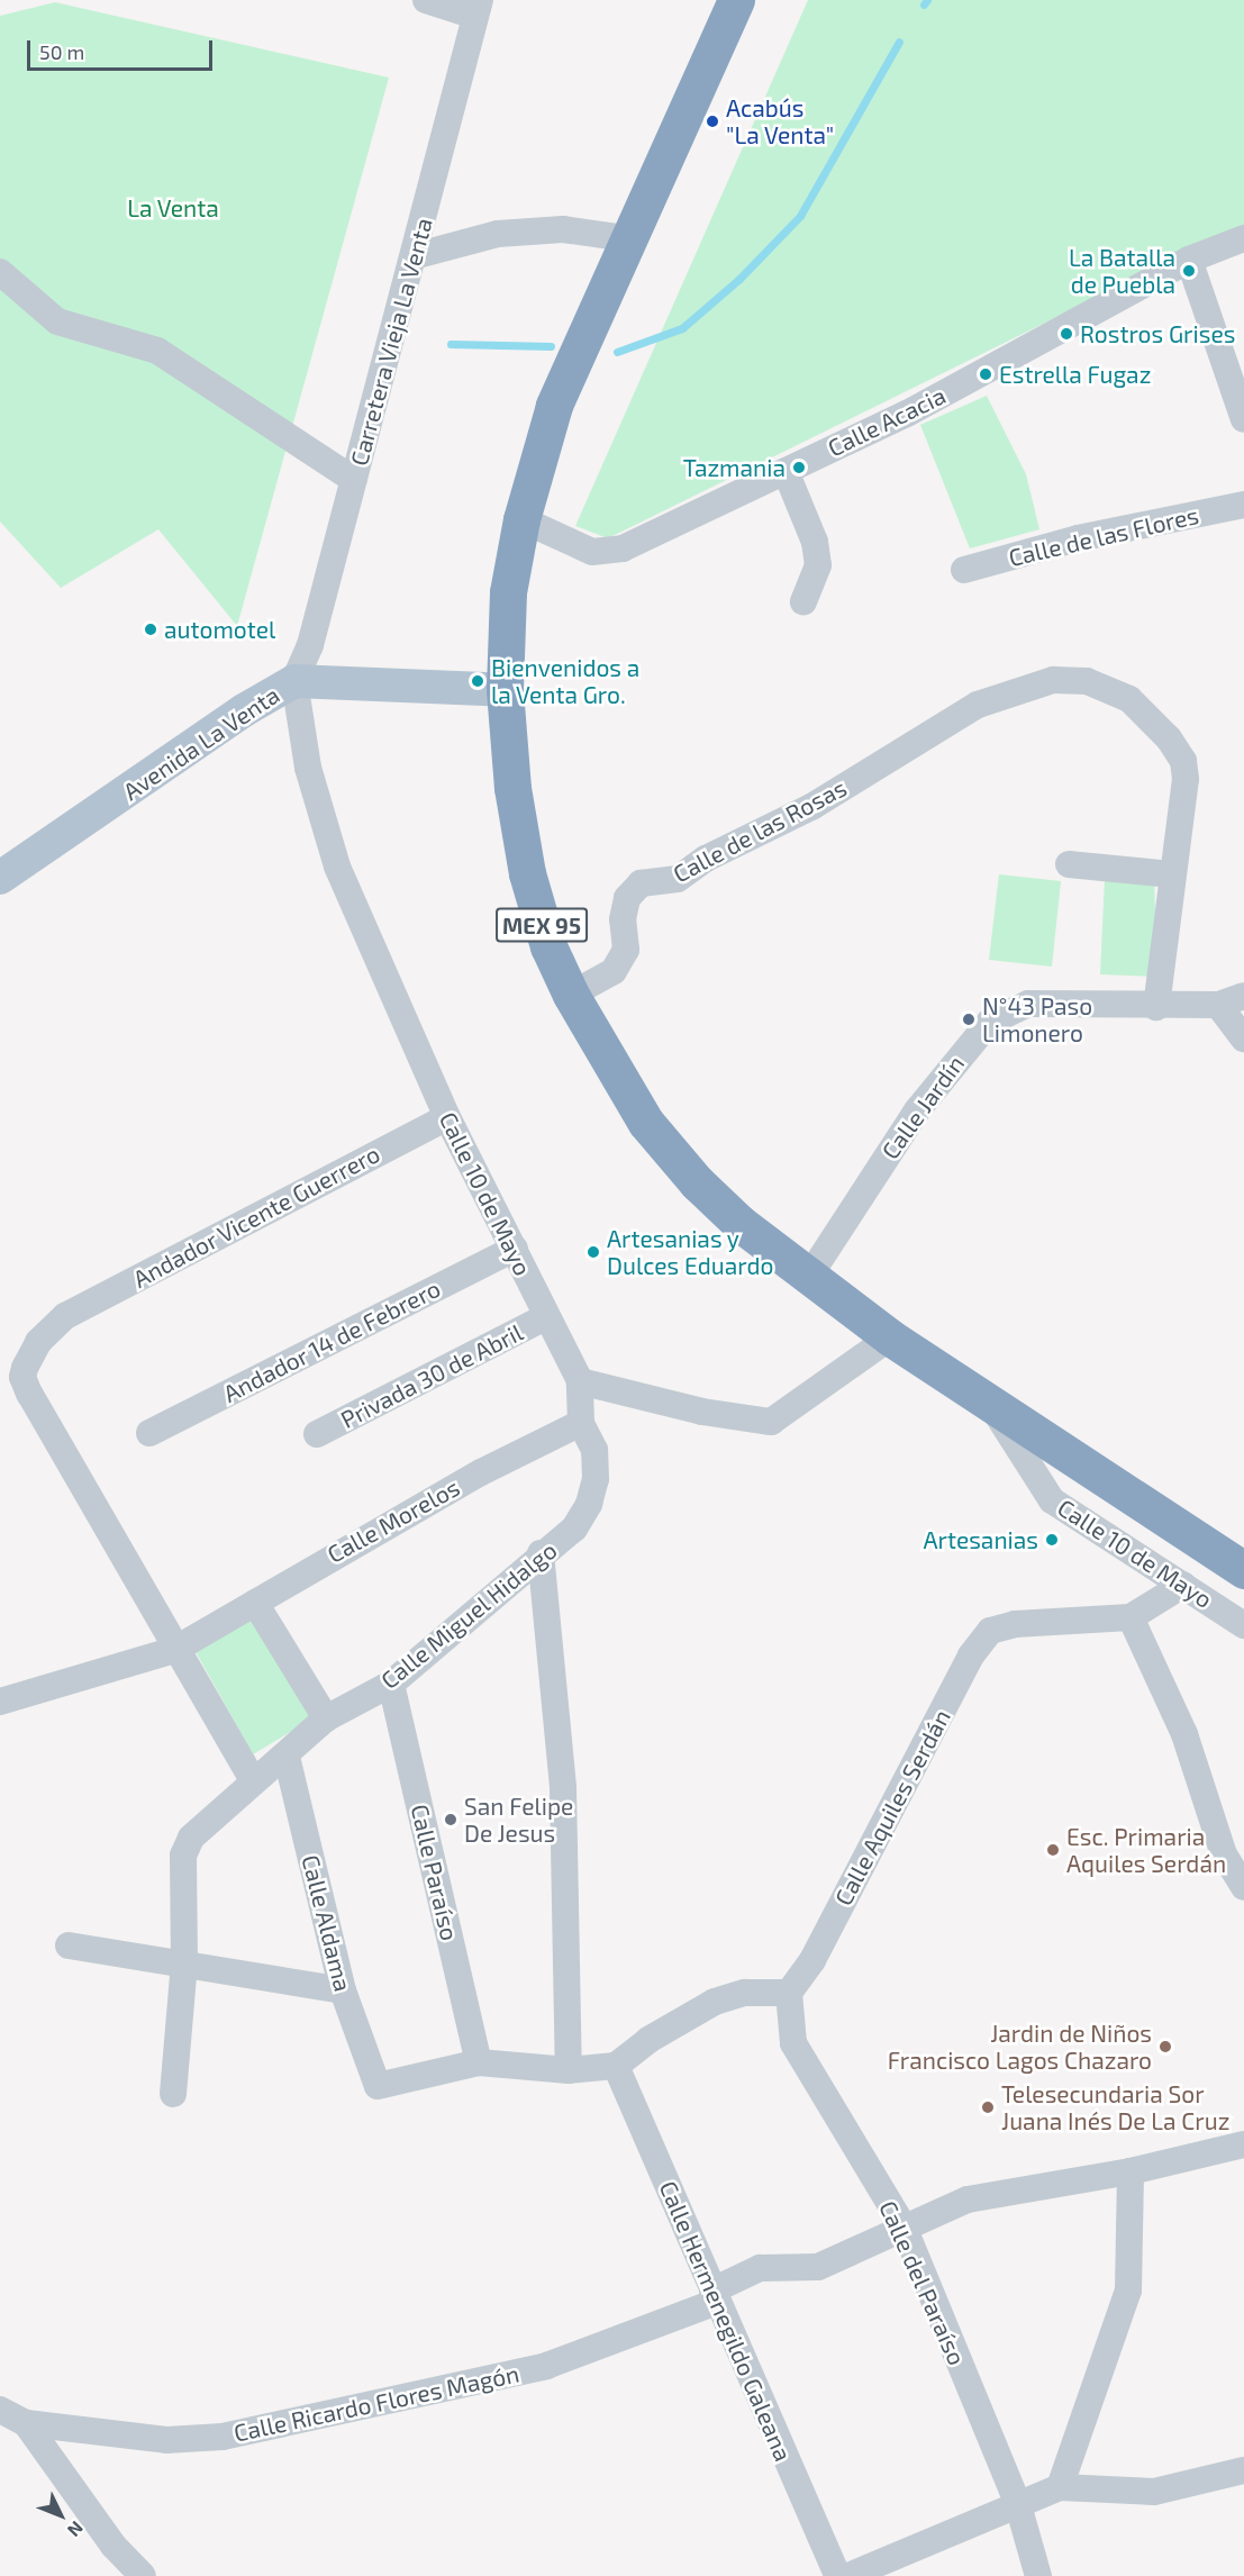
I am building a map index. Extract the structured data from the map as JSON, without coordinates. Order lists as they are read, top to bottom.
{
  "streets": {
    "highway": ["MEX 95"],
    "main road": ["Avenida La Venta"],
    "street": [
      "Carretera Vieja La Venta",
      "Calle Acacia",
      "Calle de las Flores",
      "Calle de las Rosas",
      "Calle Jardín",
      "Calle 10 de Mayo",
      "Andador Vicente Guerrero",
      "Andador 14 de Febrero",
      "Privada 30 de Abril",
      "Calle Morelos",
      "Calle Miguel Hidalgo",
      "Calle Aquiles Serdán",
      "Calle Paraíso",
      "Calle Aldama",
      "Calle del Paraíso",
      "Calle Hermenegildo Galeana",
      "Calle Ricardo Flores Magón"
    ]
  },
  "crossings": [
    ["Carretera Vieja La Venta", "Avenida La Venta"],
    ["Carretera Vieja La Venta", "Calle 10 de Mayo"],
    ["Calle Acacia", "MEX 95"],
    ["Avenida La Venta", "MEX 95"],
    ["Avenida La Venta", "Calle 10 de Mayo"],
    ["Calle de las Rosas", "MEX 95"],
    ["Calle de las Rosas", "Calle Jardín"],
    ["MEX 95", "Calle Jardín"],
    ["MEX 95", "Calle 10 de Mayo"],
    ["Calle 10 de Mayo", "Andador Vicente Guerrero"],
    ["Calle 10 de Mayo", "Andador 14 de Febrero"],
    ["Calle 10 de Mayo", "Privada 30 de Abril"],
    ["Calle 10 de Mayo", "Calle Aquiles Serdán"],
    ["Andador Vicente Guerrero", "Calle Morelos"],
    ["Calle Morelos", "Calle Miguel Hidalgo"],
    ["Calle Miguel Hidalgo", "Calle Paraíso"],
    ["Calle Miguel Hidalgo", "Calle Aldama"],
    ["Calle Aquiles Serdán", "Calle del Paraíso"],
    ["Calle Paraíso", "Calle Aldama"],
    ["Calle del Paraíso", "Calle Ricardo Flores Magón"],
    ["Calle Hermenegildo Galeana", "Calle Ricardo Flores Magón"]
  ],
  "parks": ["La Venta"],
  "places": [
    "Acabús \"La Venta\"",
    "La Batalla de Puebla",
    "Rostros Grises",
    "Estrella Fugaz",
    "Tazmania",
    "automotel",
    "Bienvenidos a la Venta Gro.",
    "N°43 Paso Limonero",
    "Artesanias y Dulces Eduardo",
    "Artesanias",
    "San Felipe De Jesus",
    "Esc. Primaria Aquiles Serdán",
    "Jardin de Niños Francisco Lagos Chazaro",
    "Telesecundaria Sor Juana Inés De La Cruz"
  ],
  "scale_bar": "50 m",
  "north": "bottom right"
}
